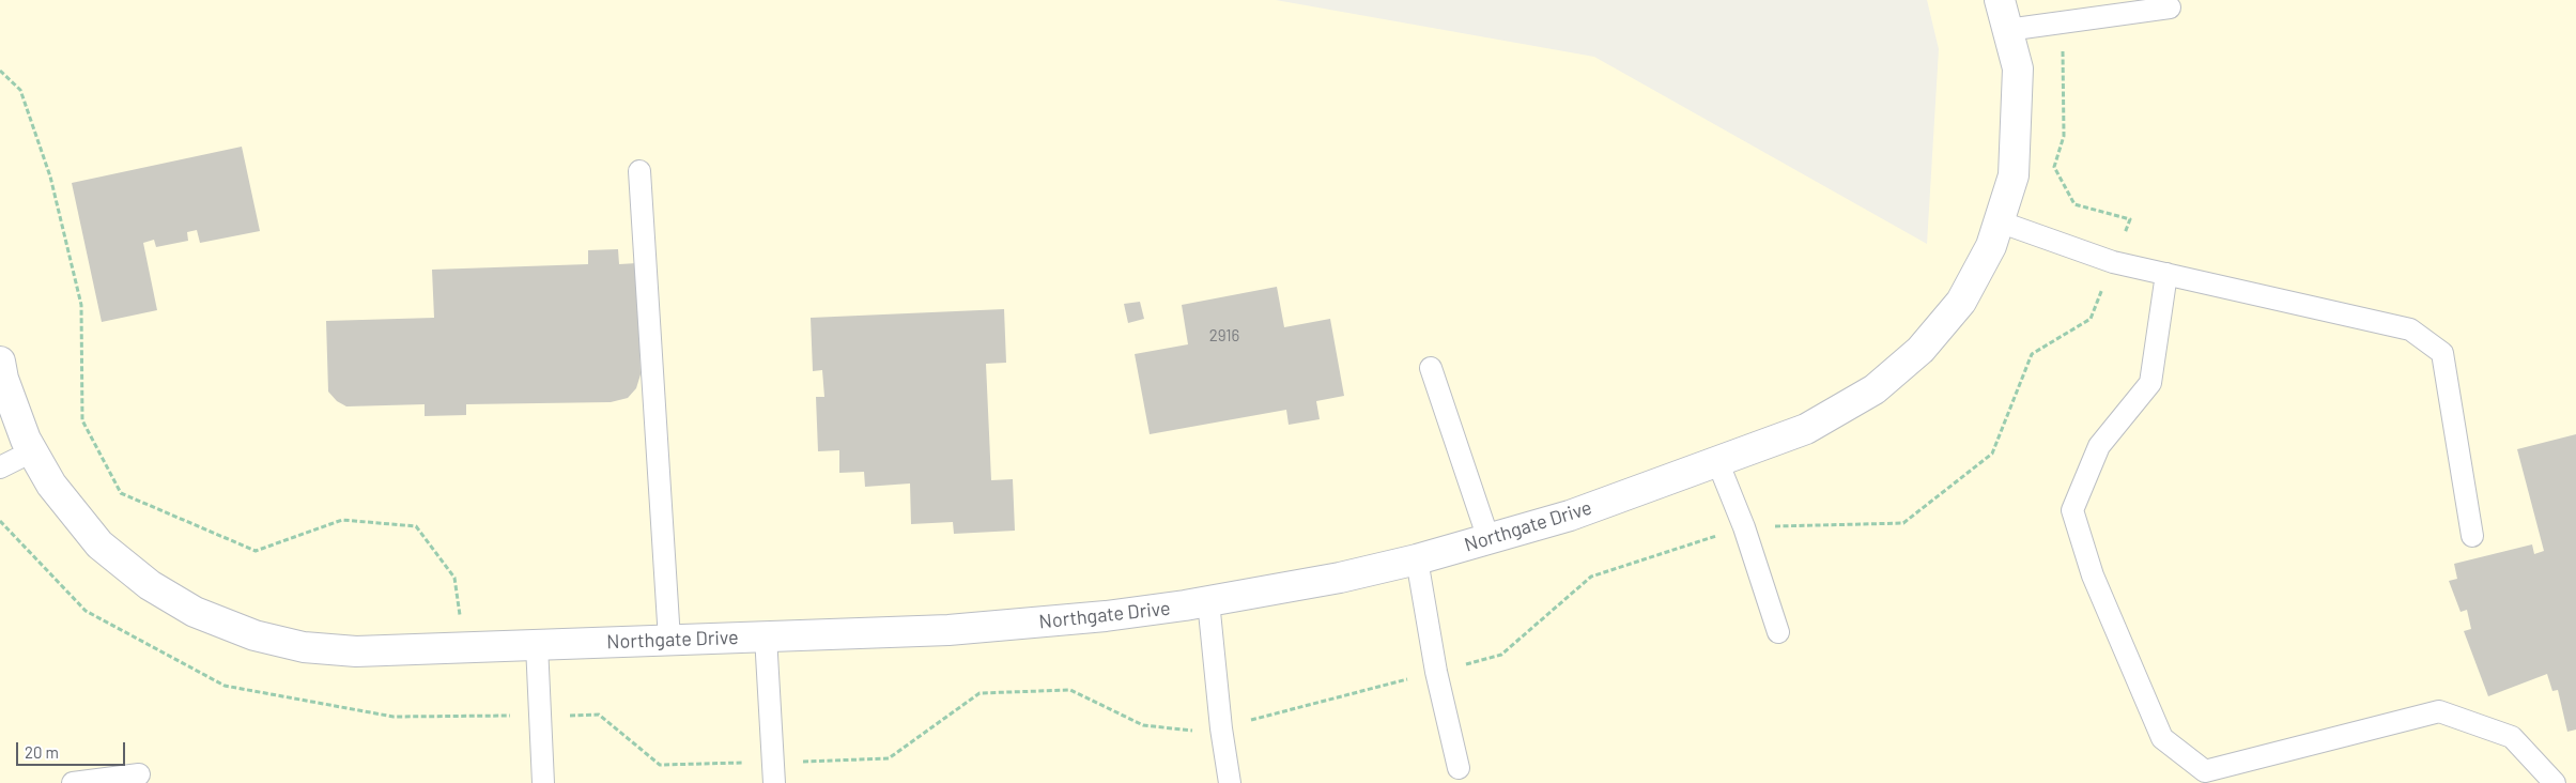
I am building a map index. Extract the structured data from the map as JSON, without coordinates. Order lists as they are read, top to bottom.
{
  "streets": {
    "street": ["Northgate Drive"]
  },
  "house_numbers": ["2916"],
  "scale_bar": "20 m"
}
